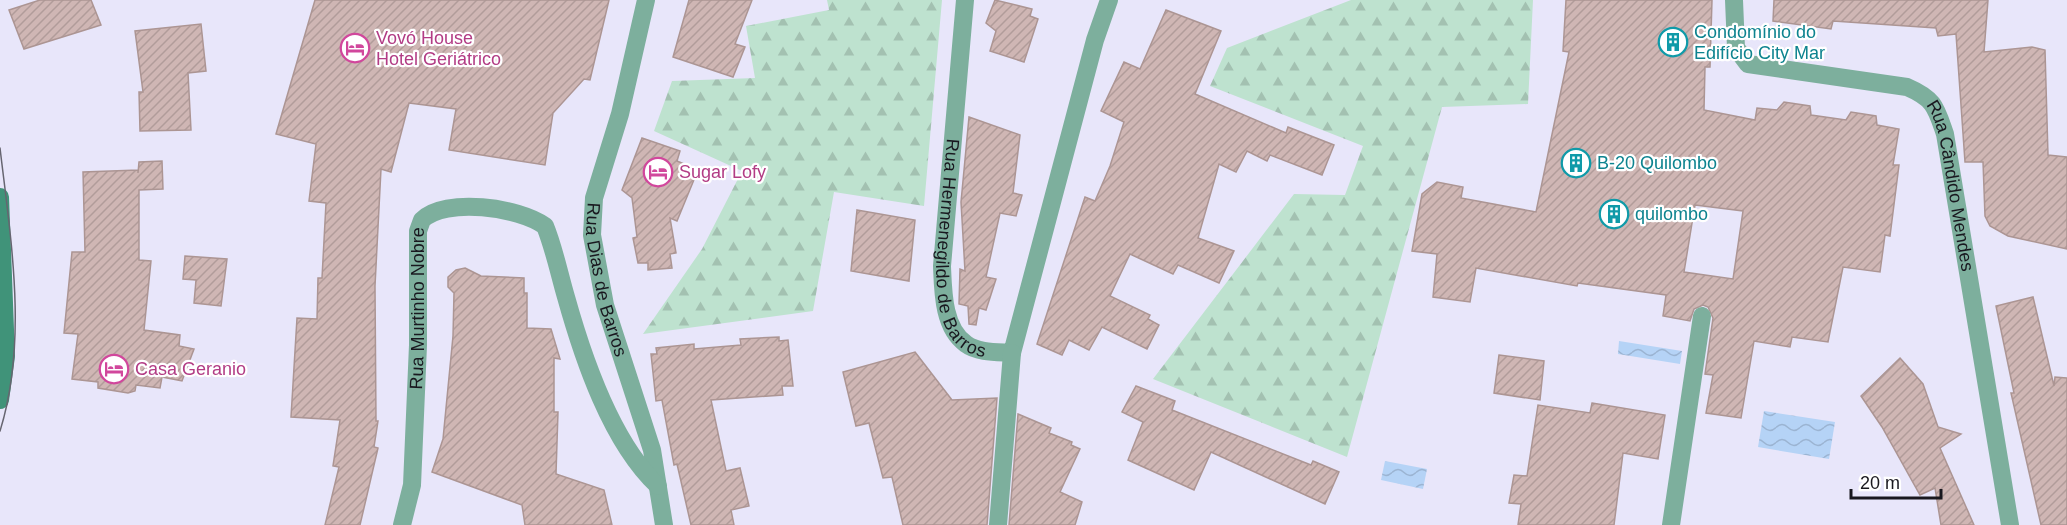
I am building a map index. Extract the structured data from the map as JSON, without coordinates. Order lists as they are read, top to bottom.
{
  "streets": {
    "street": [
      "Rua Cândido Mendes",
      "Rua Hermenegildo de Barros",
      "Rua Dias de Barros",
      "Rua Murtinho Nobre"
    ]
  },
  "crossings": [
    ["Rua Dias de Barros", "Rua Murtinho Nobre"]
  ],
  "places": {
    "building": ["Condomínio do Edifício City Mar", "B-20 Quilombo", "quilombo"],
    "hotel": ["Vovó House Hotel Geriátrico", "Sugar Lofy", "Casa Geranio"]
  },
  "scale_bar": "20 m"
}
